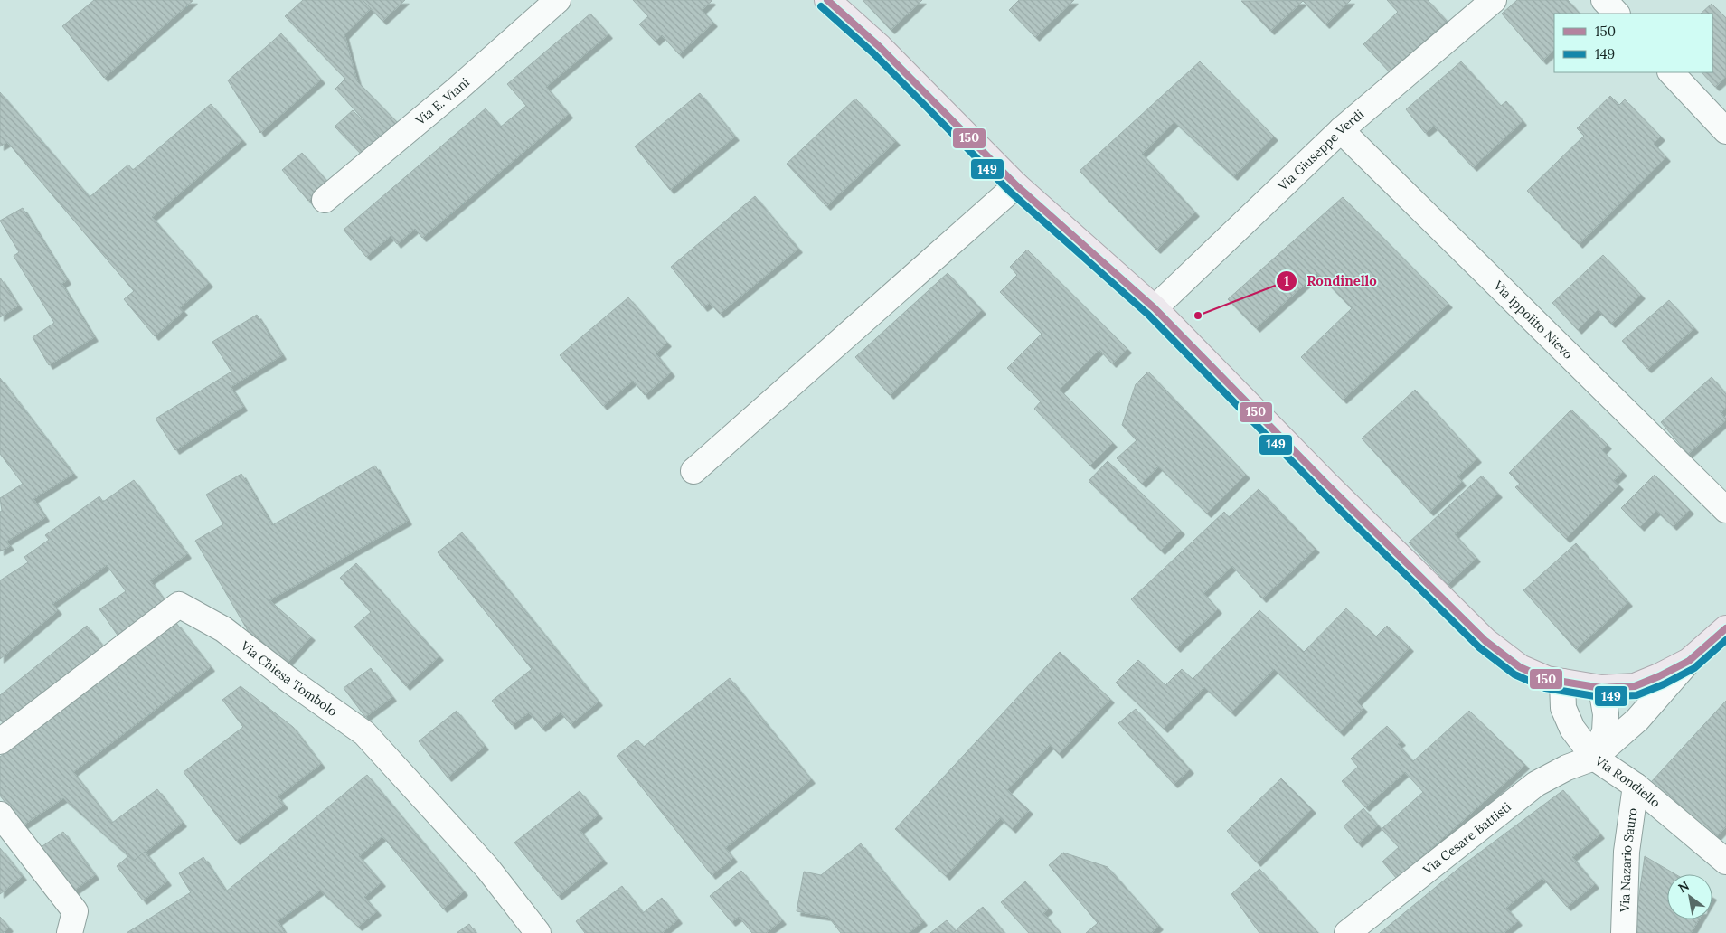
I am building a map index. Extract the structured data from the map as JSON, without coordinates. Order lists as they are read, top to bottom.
{
  "streets": {
    "street": [
      "Via E. Viani",
      "Via Giuseppe Verdi",
      "Via Ippolito Nievo",
      "Via Chiesa Tombolo",
      "Via Rondiello",
      "Via Cesare Battisti",
      "Via Nazario Sauro"
    ]
  },
  "crossings": [
    ["Via Giuseppe Verdi", "Via Ippolito Nievo"],
    ["Via Rondiello", "Via Cesare Battisti"],
    ["Via Rondiello", "Via Nazario Sauro"]
  ],
  "places": ["Rondinello"],
  "lines": ["transit line 150", "transit line 149"],
  "legend": ["150", "149"],
  "north": "top left"
}
